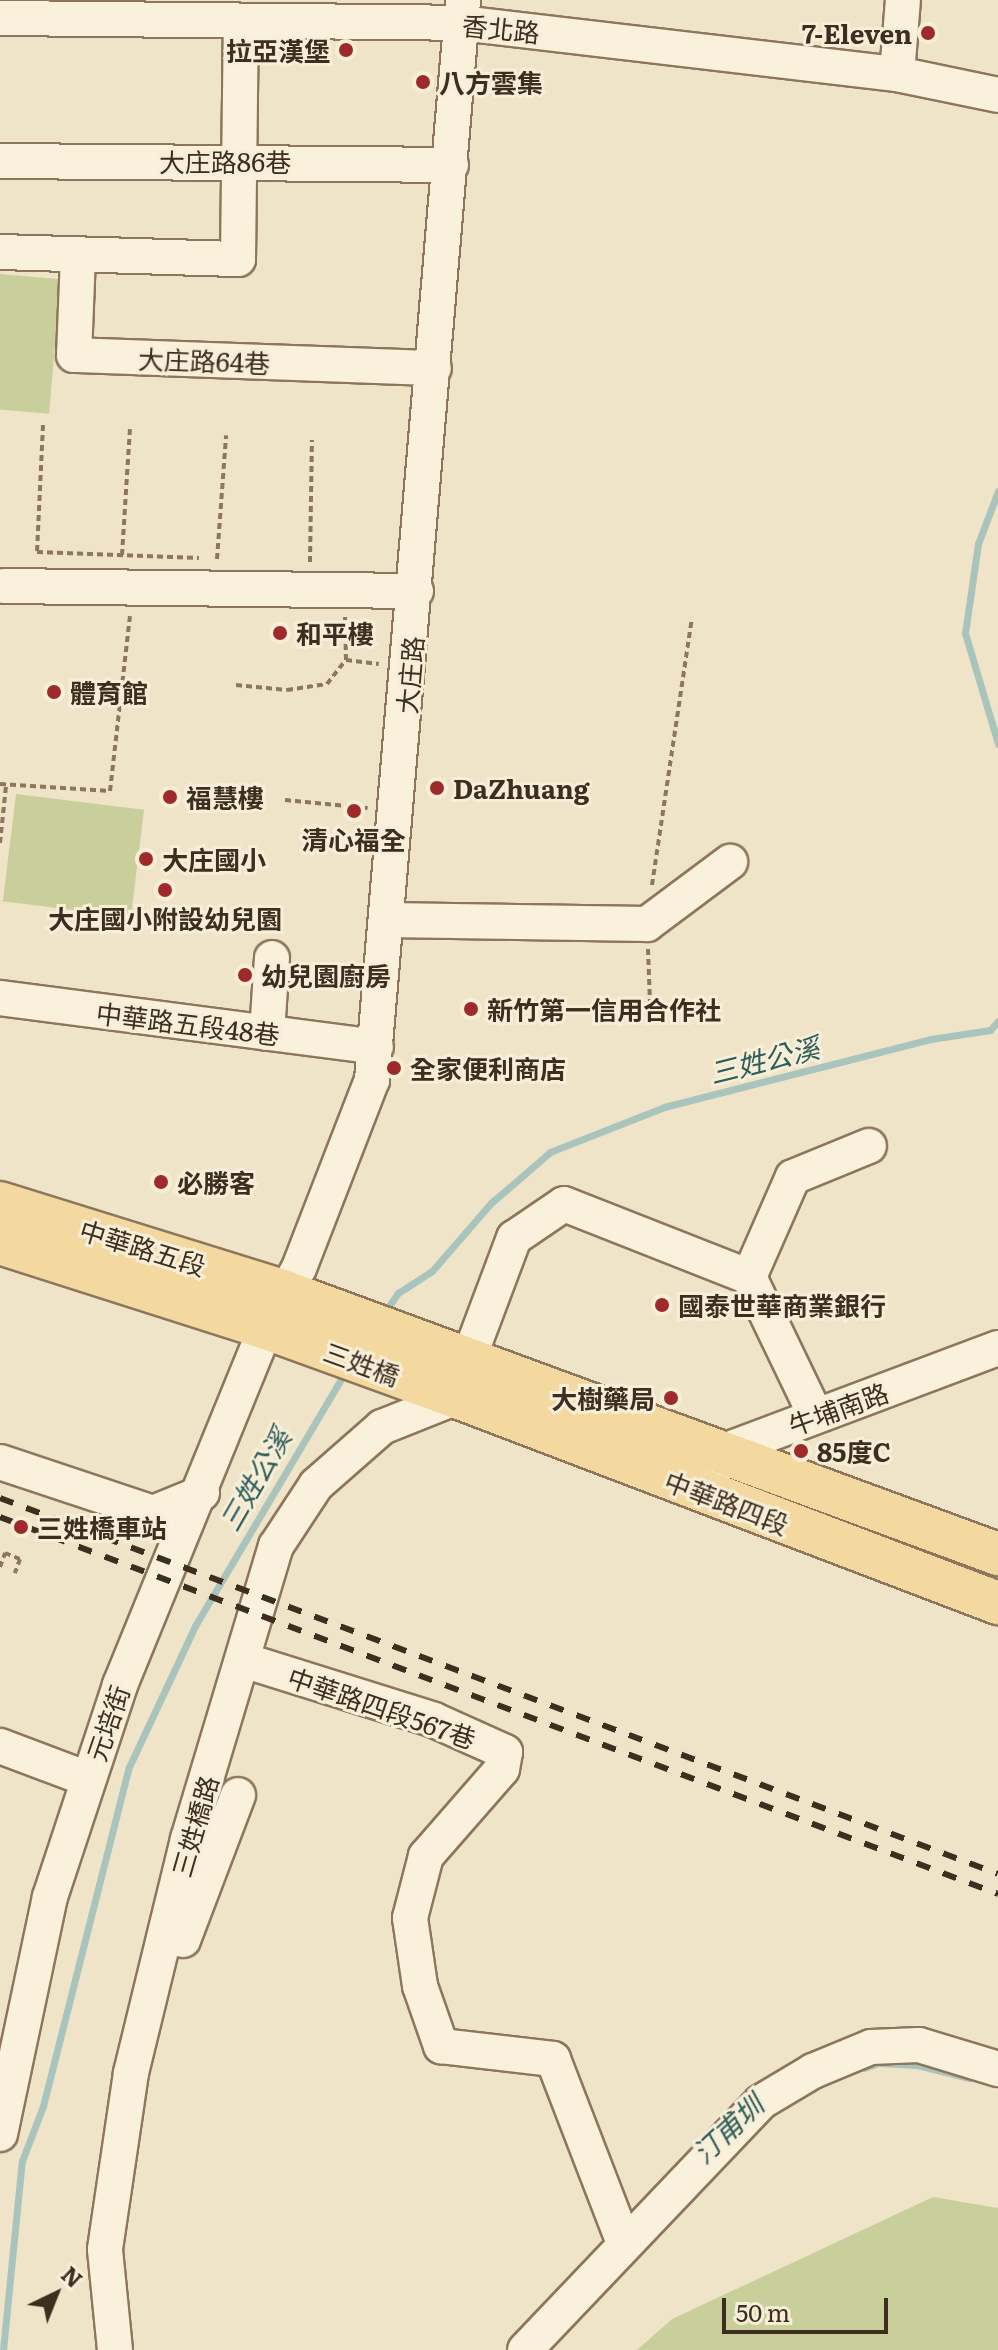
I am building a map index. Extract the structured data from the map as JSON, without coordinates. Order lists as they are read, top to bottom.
{
  "streets": {
    "main road": ["中華路五段", "三姓橋", "中華路四段"],
    "street": [
      "香北路",
      "大庄路86巷",
      "大庄路64巷",
      "大庄路",
      "中華路五段48巷",
      "牛埔南路",
      "中華路四段567巷",
      "元培街",
      "三姓橋路"
    ]
  },
  "crossings": [
    ["香北路", "大庄路"],
    ["大庄路86巷", "大庄路"],
    ["大庄路64巷", "大庄路"],
    ["大庄路", "中華路五段48巷"],
    ["大庄路", "中華路五段"],
    ["大庄路", "三姓橋"],
    ["大庄路", "元培街"],
    ["中華路五段", "三姓橋"],
    ["中華路五段", "元培街"],
    ["三姓橋", "中華路四段"],
    ["三姓橋", "元培街"],
    ["三姓橋", "三姓橋路"],
    ["牛埔南路", "中華路四段"],
    ["中華路四段", "三姓橋路"],
    ["中華路四段567巷", "三姓橋路"]
  ],
  "water": ["三姓公溪", "汀甫圳"],
  "places": [
    "7-Eleven",
    "拉亞漢堡",
    "八方雲集",
    "和平樓",
    "體育館",
    "DaZhuang",
    "福慧樓",
    "清心福全",
    "大庄國小",
    "大庄國小附設幼兒園",
    "幼兒園廚房",
    "新竹第一信用合作社",
    "全家便利商店",
    "必勝客",
    "國泰世華商業銀行",
    "大樹藥局",
    "85度C",
    "三姓橋車站"
  ],
  "scale_bar": "50 m",
  "north": "top right"
}
